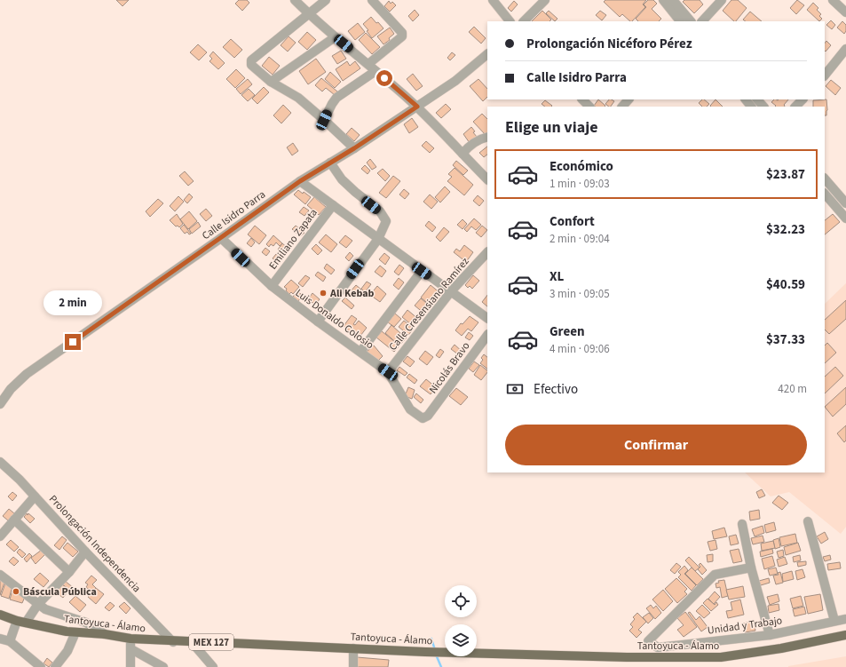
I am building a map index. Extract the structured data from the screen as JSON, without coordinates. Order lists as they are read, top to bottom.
{
  "streets": {
    "main road": ["Tantoyuca - Álamo", "MEX 127"],
    "street": [
      "Calle Isidro Parra",
      "Emiliano Zapata",
      "Calle Cresensiano Ramírez",
      "Luis Donaldo Colosio",
      "Nicolás Bravo",
      "Prolongación Independencia",
      "Unidad y Trabajo"
    ]
  },
  "crossings": [
    ["Calle Isidro Parra", "Luis Donaldo Colosio"],
    ["Emiliano Zapata", "Luis Donaldo Colosio"],
    ["Calle Cresensiano Ramírez", "Luis Donaldo Colosio"],
    ["Luis Donaldo Colosio", "Nicolás Bravo"],
    ["Prolongación Independencia", "Tantoyuca - Álamo"]
  ],
  "places": ["Ali Kebab", "Báscula Pública"],
  "page": {
    "banner": ["Prolongación Nicéforo Pérez", "Calle Isidro Parra"],
    "heading": "Elige un viaje",
    "list": [
      {
        "name": "Económico",
        "note": "1 min · 09:03",
        "value": "$23.87"
      },
      {
        "name": "Confort",
        "note": "2 min · 09:04",
        "value": "$32.23"
      },
      {
        "name": "XL",
        "note": "3 min · 09:05",
        "value": "$40.59"
      },
      {
        "name": "Green",
        "note": "4 min · 09:06",
        "value": "$37.33"
      }
    ],
    "bubble": "2 min",
    "pay": ["Efectivo", "420 m"],
    "buttons": "Confirmar"
  }
}
